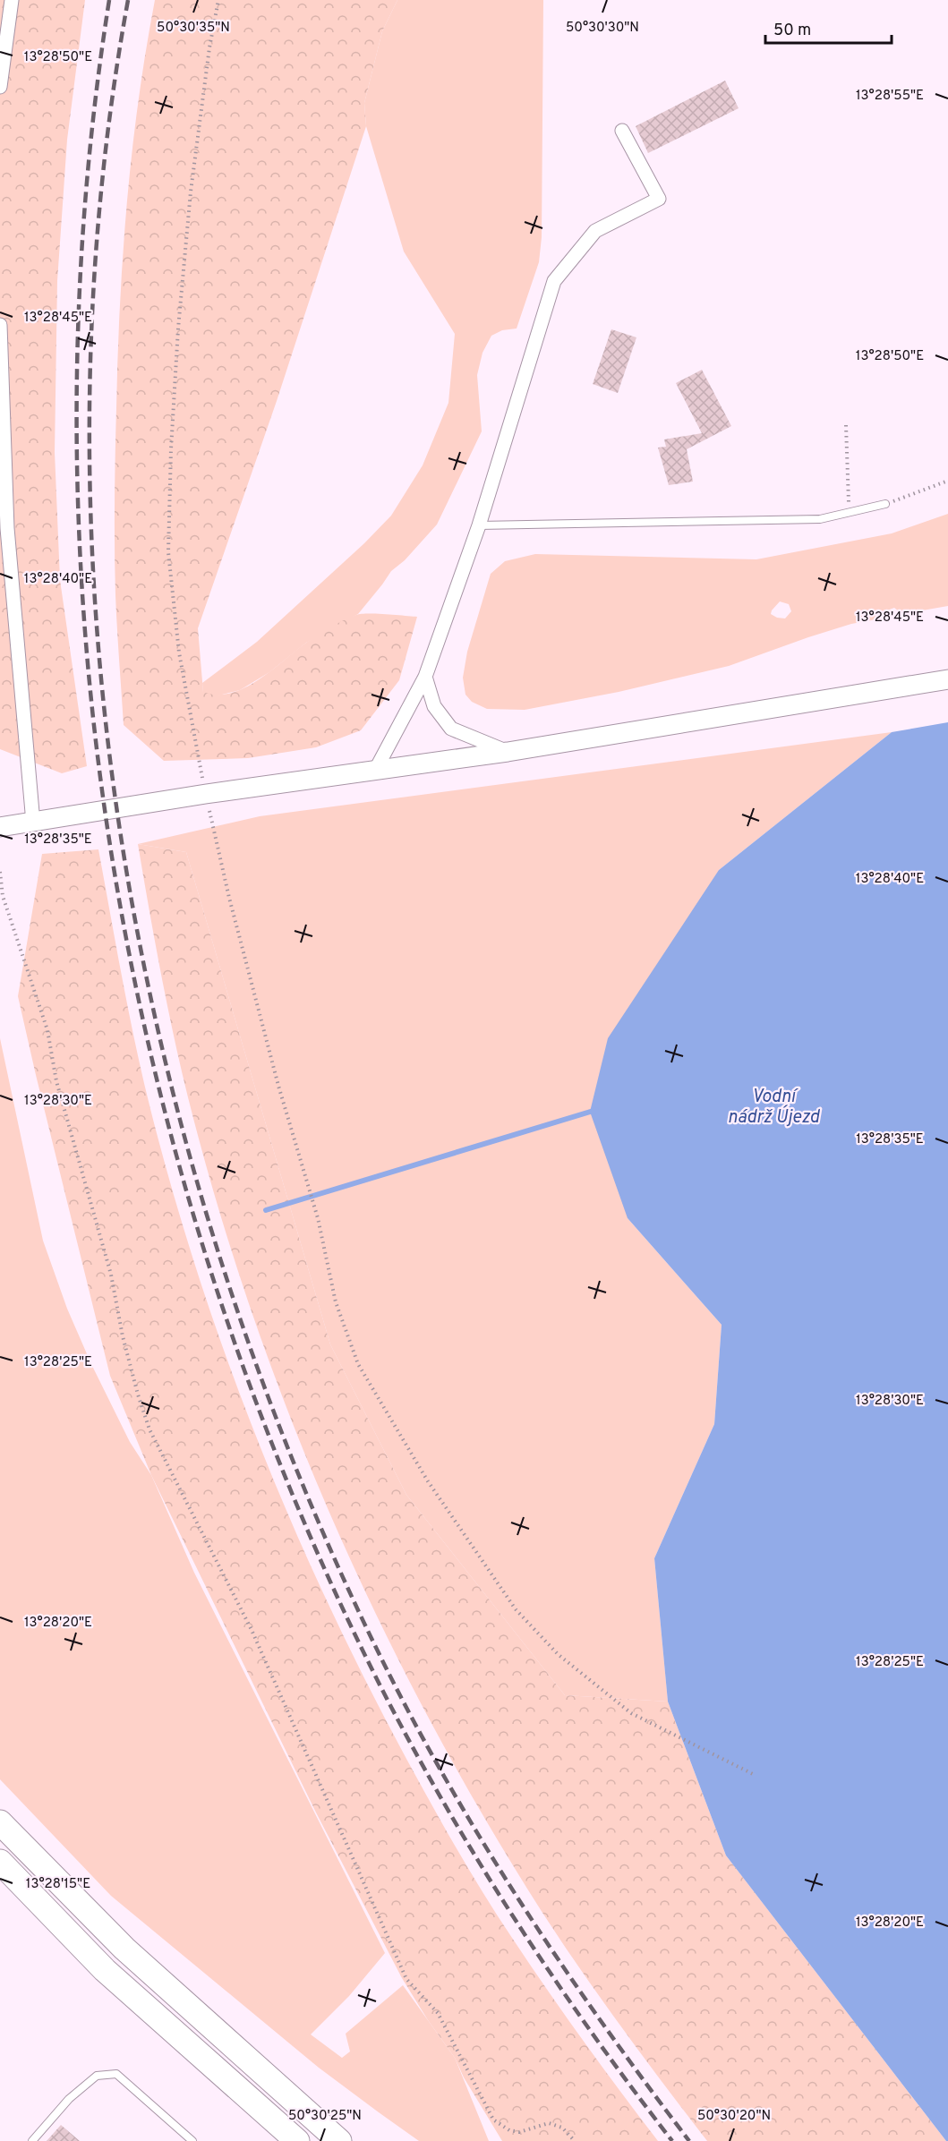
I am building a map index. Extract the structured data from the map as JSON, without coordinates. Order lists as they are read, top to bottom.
{
  "water": ["Vodní nádrž Újezd"],
  "scale_bar": "50 m",
  "coordinates": [
    "50°30'35\"N",
    "50°30'30\"N",
    "13°28'50\"E",
    "13°28'55\"E",
    "13°28'45\"E",
    "13°28'40\"E",
    "13°28'35\"E",
    "13°28'30\"E",
    "13°28'25\"E",
    "13°28'20\"E",
    "13°28'15\"E",
    "50°30'25\"N",
    "50°30'20\"N"
  ]
}
